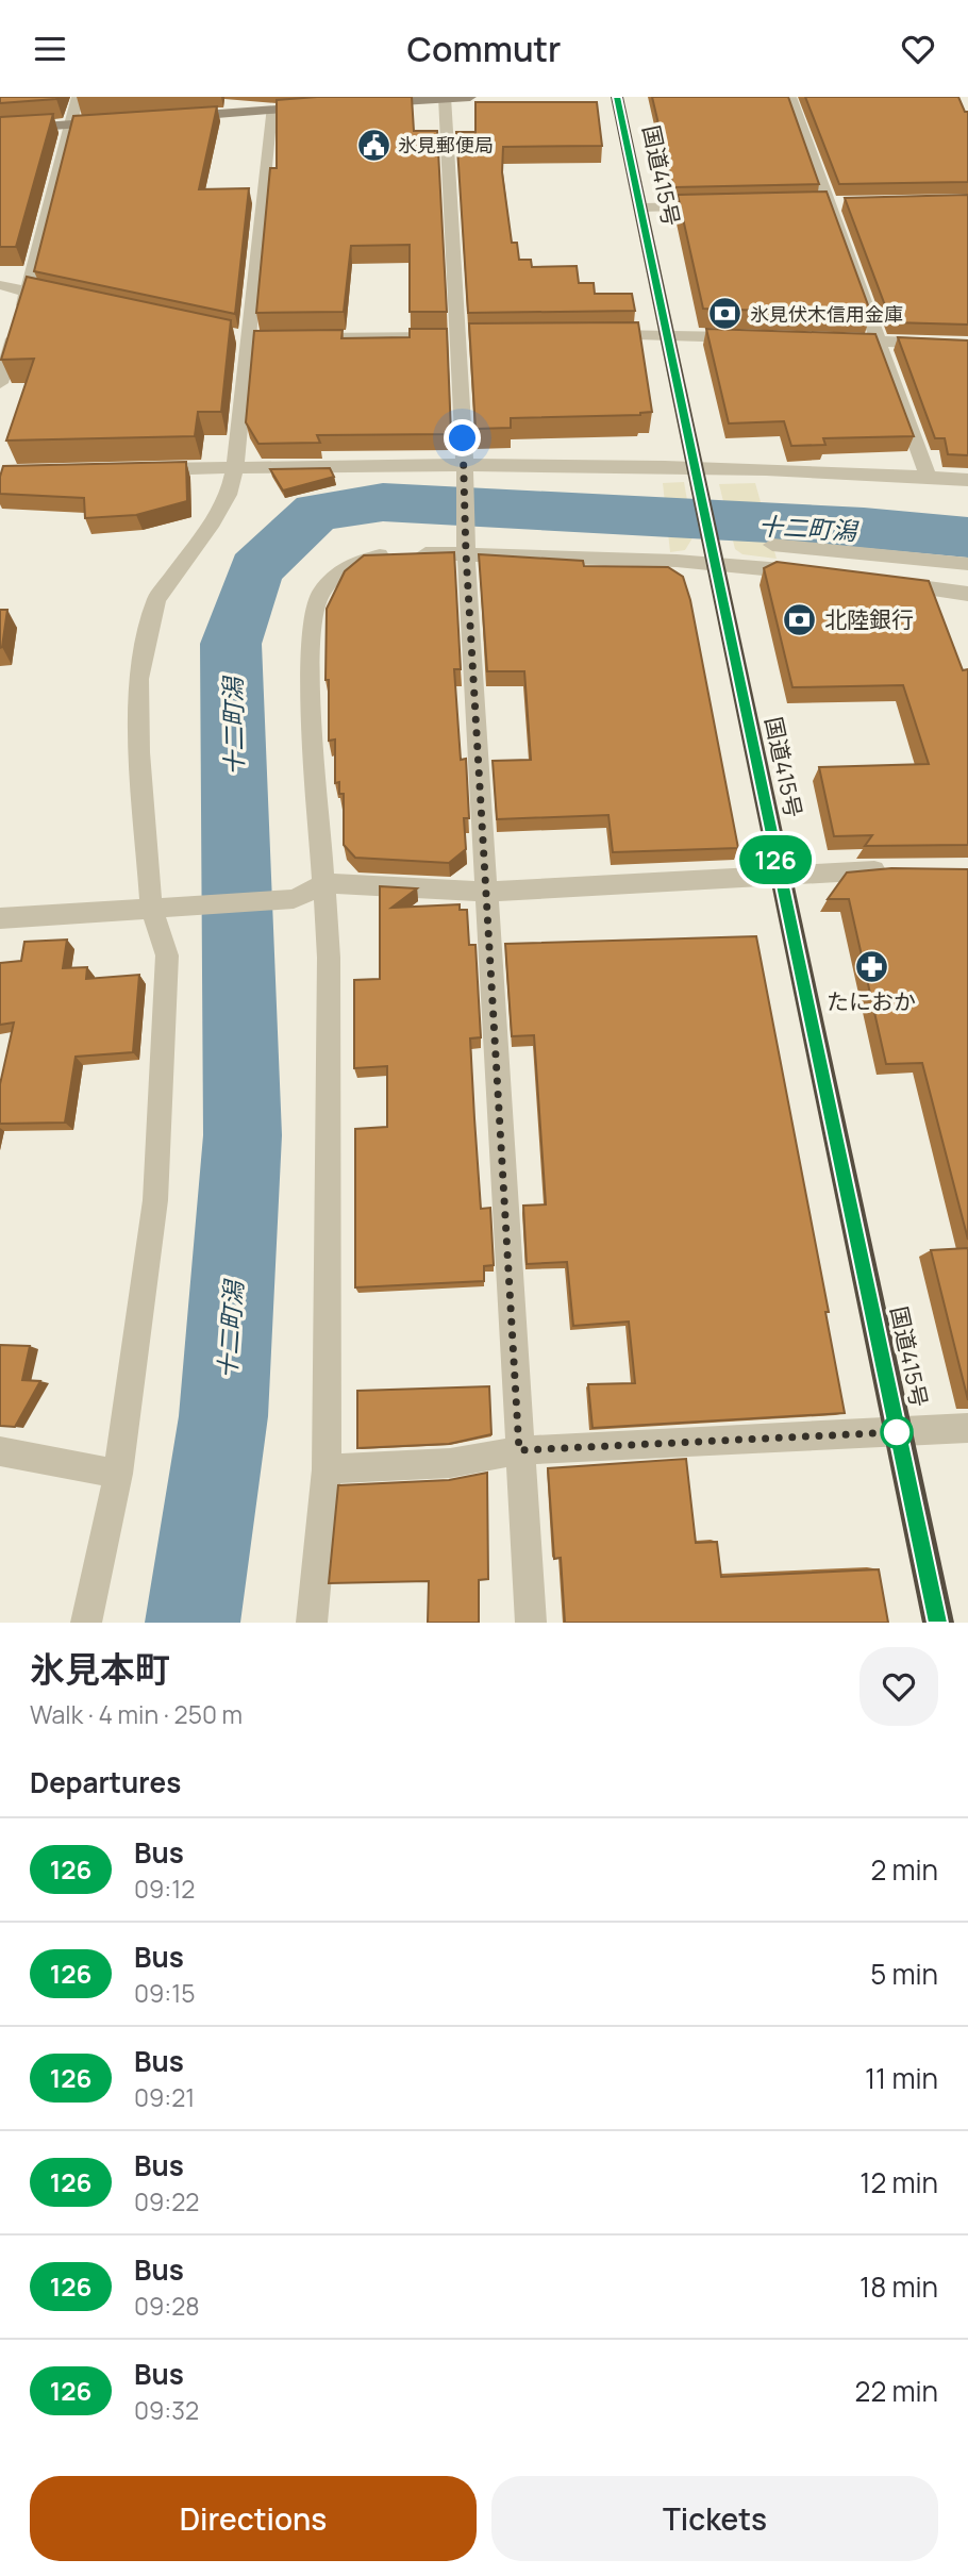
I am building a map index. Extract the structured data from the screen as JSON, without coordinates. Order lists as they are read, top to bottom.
{
  "streets": {
    "highway": ["国道415号"]
  },
  "water": ["十二町潟"],
  "places": {
    "public building": ["氷見郵便局"],
    "bank": ["氷見伏木信用金庫", "北陸銀行"],
    "pharmacy": ["たにおか"]
  },
  "lines": ["bus line 126"],
  "page": {
    "header": "Commutr",
    "on_map": "126",
    "heading": [
      ["氷見本町", "Walk · 4 min · 250 m"],
      "Departures"
    ],
    "list": [
      {
        "mark": "126",
        "name": "Bus",
        "note": "09:12",
        "value": "2 min"
      },
      {
        "mark": "126",
        "name": "Bus",
        "note": "09:15",
        "value": "5 min"
      },
      {
        "mark": "126",
        "name": "Bus",
        "note": "09:21",
        "value": "11 min"
      },
      {
        "mark": "126",
        "name": "Bus",
        "note": "09:22",
        "value": "12 min"
      },
      {
        "mark": "126",
        "name": "Bus",
        "note": "09:28",
        "value": "18 min"
      },
      {
        "mark": "126",
        "name": "Bus",
        "note": "09:32",
        "value": "22 min"
      }
    ],
    "buttons": ["Directions", "Tickets"]
  }
}
